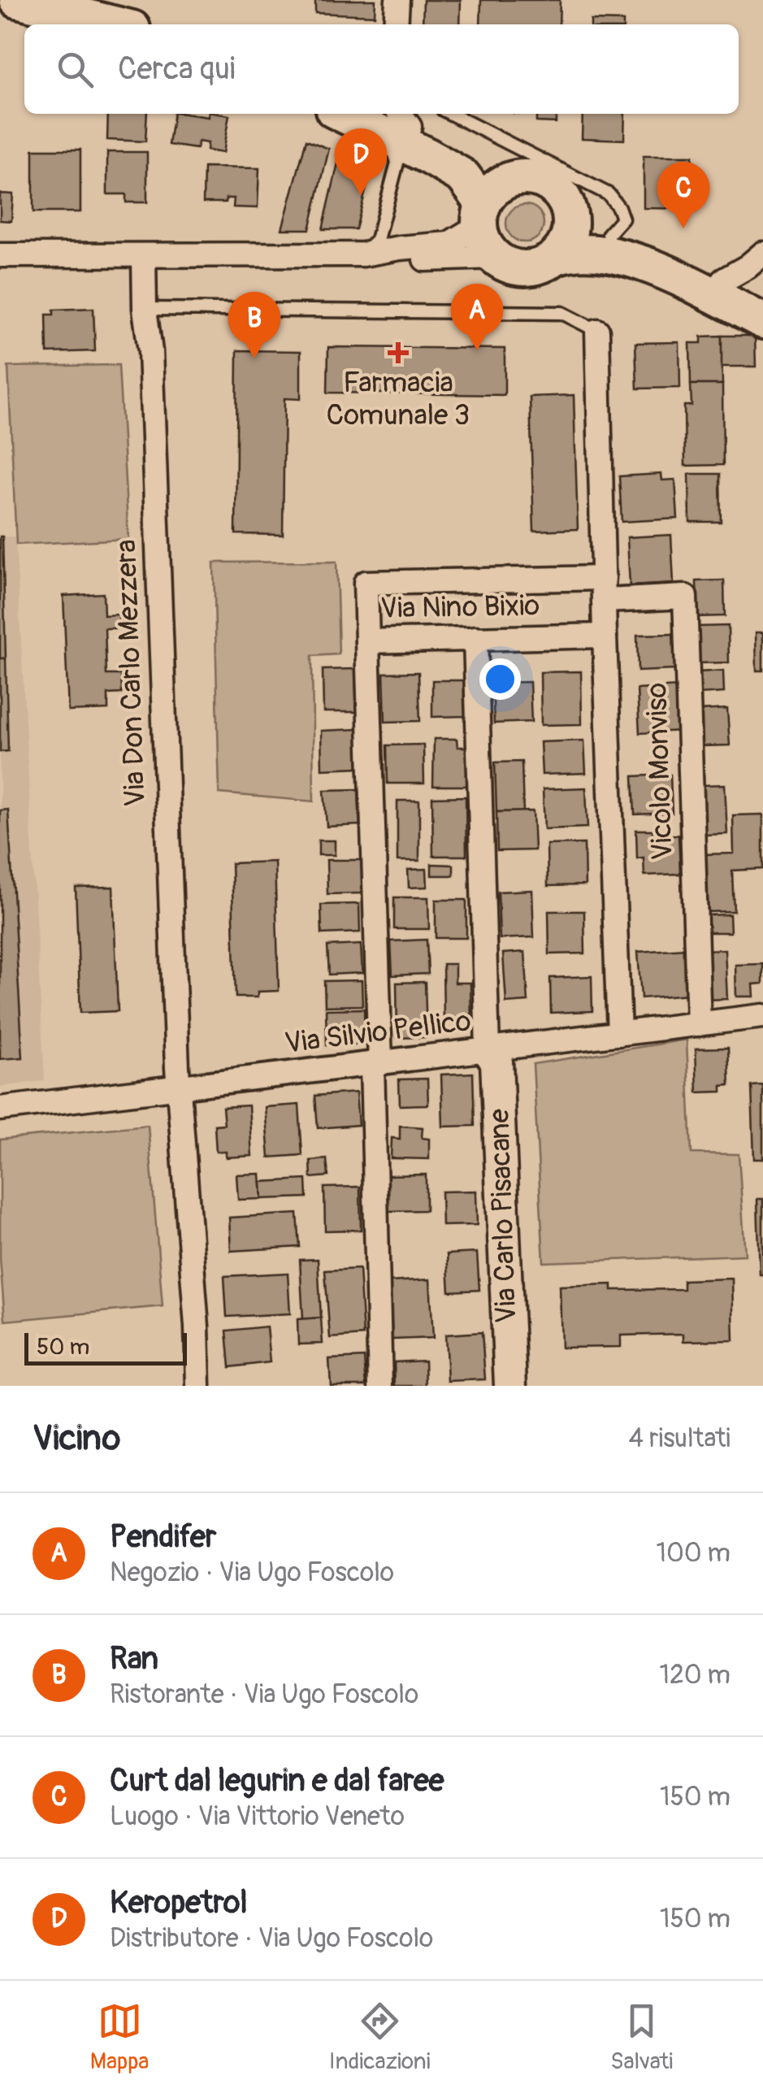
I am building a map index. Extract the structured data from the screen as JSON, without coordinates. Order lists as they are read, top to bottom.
{
  "streets": {
    "street": [
      "Via Nino Bixio",
      "Via Don Carlo Mezzera",
      "Vicolo Monviso",
      "Via Silvio Pellico",
      "Via Carlo Pisacane"
    ]
  },
  "crossings": [
    ["Via Nino Bixio", "Vicolo Monviso"],
    ["Via Don Carlo Mezzera", "Via Silvio Pellico"],
    ["Vicolo Monviso", "Via Silvio Pellico"],
    ["Via Silvio Pellico", "Via Carlo Pisacane"]
  ],
  "places": {
    "health": ["Farmacia Comunale 3"]
  },
  "scale_bar": "50 m",
  "page": {
    "search": "Cerca qui",
    "pins": [
      "D",
      "C",
      "A",
      "B"
    ],
    "scale": "50 m",
    "heading": ["Vicino", "4 risultati"],
    "list": [
      {
        "mark": "A",
        "name": "Pendifer",
        "note": "Negozio · Via Ugo Foscolo",
        "value": "100 m"
      },
      {
        "mark": "B",
        "name": "Ran",
        "note": "Ristorante · Via Ugo Foscolo",
        "value": "120 m"
      },
      {
        "mark": "C",
        "name": "Curt dal legurin e dal faree",
        "note": "Luogo · Via Vittorio Veneto",
        "value": "150 m"
      },
      {
        "mark": "D",
        "name": "Keropetrol",
        "note": "Distributore · Via Ugo Foscolo",
        "value": "150 m"
      }
    ],
    "nav": ["Mappa", "Indicazioni", "Salvati"]
  }
}
